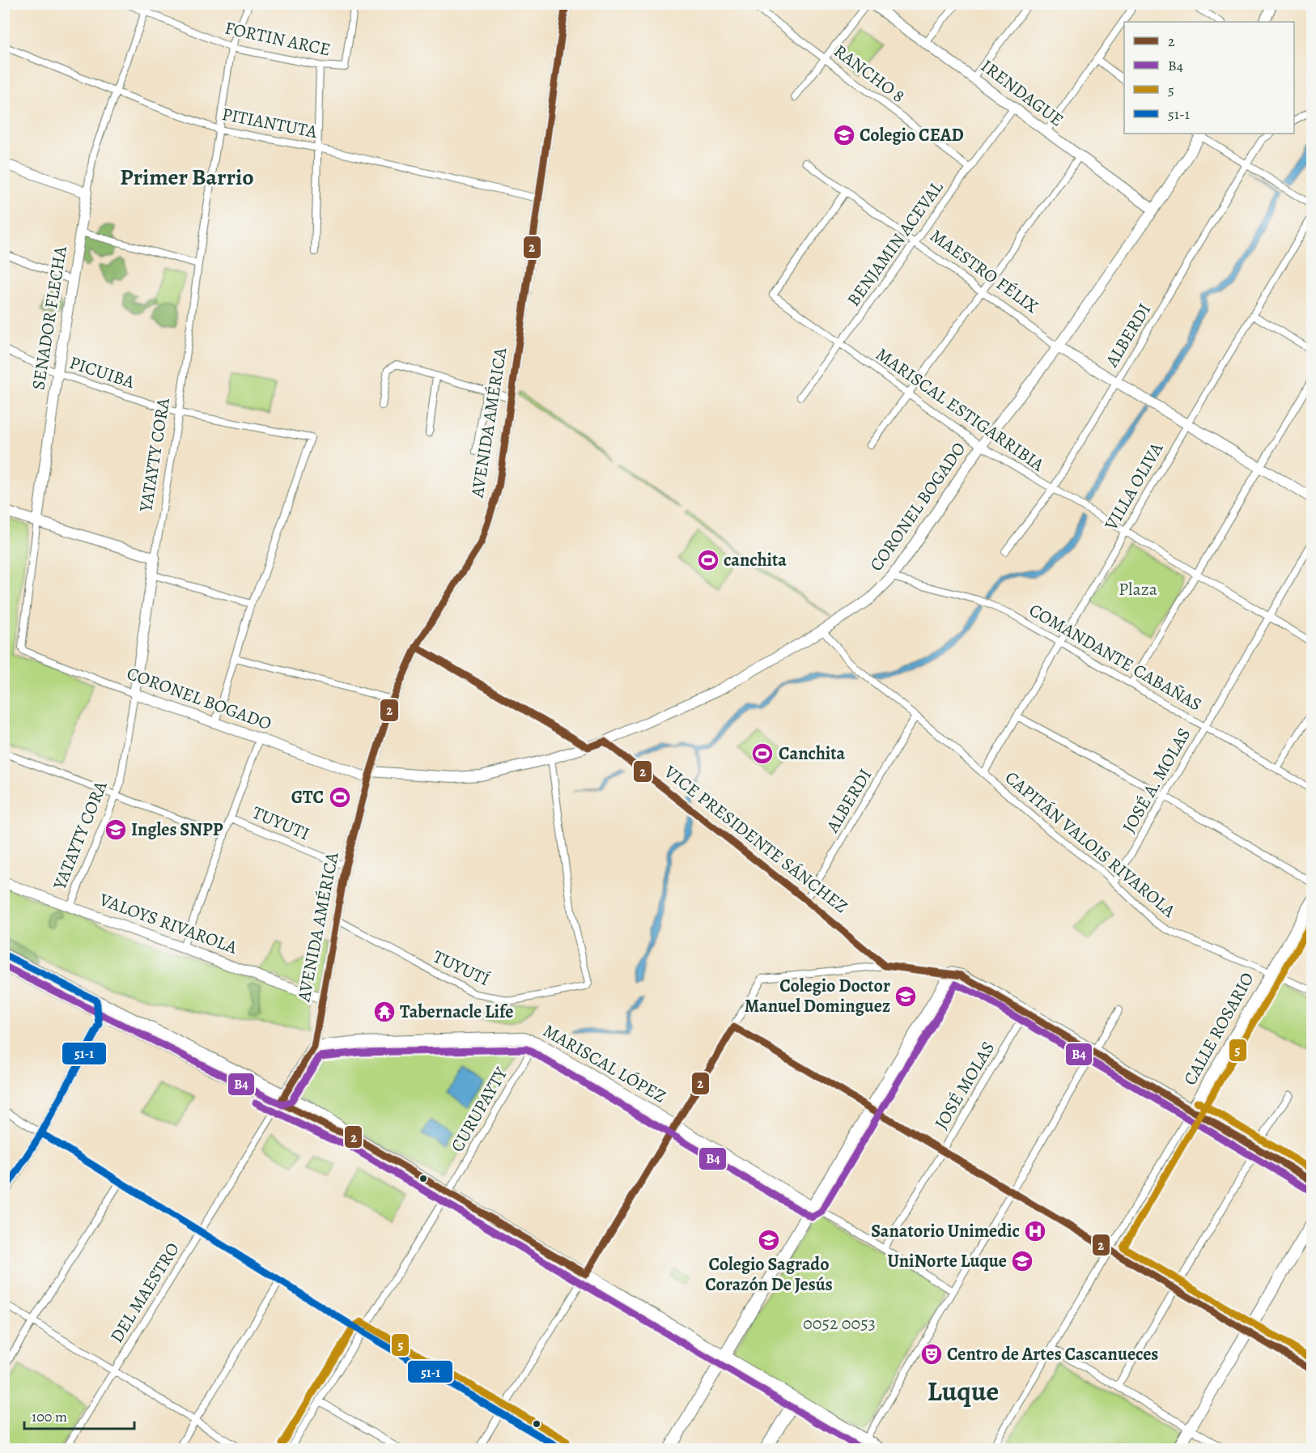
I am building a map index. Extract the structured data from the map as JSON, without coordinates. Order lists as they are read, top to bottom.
{
  "streets": {
    "main road": ["CALLE ROSARIO", "MARISCAL LÓPEZ"],
    "street": [
      "FORTIN ARCE",
      "RANCHO 8",
      "IRENDAGUE",
      "PITIANTUTA",
      "BENJAMIN ACEVAL",
      "MAESTRO FÉLIX",
      "SENADOR FLECHA",
      "ALBERDI",
      "PICUIBA",
      "MARISCAL ESTIGARRIBIA",
      "AVENIDA AMÉRICA",
      "YATAYTY CORA",
      "VILLA OLIVA",
      "CORONEL BOGADO",
      "COMANDANTE CABAÑAS",
      "JOSÉ A. MOLAS",
      "TUYUTI",
      "VICE PRESIDENTE SÁNCHEZ",
      "CAPITÁN VALOIS RIVAROLA",
      "VALOYS RIVAROLA",
      "TUYUTÍ",
      "JOSÉ MOLAS",
      "CURUPAYTY",
      "DEL MAESTRO"
    ]
  },
  "crossings": [
    ["FORTIN ARCE", "SENADOR FLECHA"],
    ["FORTIN ARCE", "YATAYTY CORA"],
    ["RANCHO 8", "BENJAMIN ACEVAL"],
    ["IRENDAGUE", "BENJAMIN ACEVAL"],
    ["IRENDAGUE", "CORONEL BOGADO"],
    ["PITIANTUTA", "SENADOR FLECHA"],
    ["PITIANTUTA", "AVENIDA AMÉRICA"],
    ["PITIANTUTA", "YATAYTY CORA"],
    ["BENJAMIN ACEVAL", "MAESTRO FÉLIX"],
    ["BENJAMIN ACEVAL", "MARISCAL ESTIGARRIBIA"],
    ["MAESTRO FÉLIX", "ALBERDI"],
    ["MAESTRO FÉLIX", "MARISCAL ESTIGARRIBIA"],
    ["MAESTRO FÉLIX", "VILLA OLIVA"],
    ["MAESTRO FÉLIX", "CORONEL BOGADO"],
    ["SENADOR FLECHA", "PICUIBA"],
    ["SENADOR FLECHA", "CORONEL BOGADO"],
    ["ALBERDI", "MARISCAL ESTIGARRIBIA"],
    ["ALBERDI", "VICE PRESIDENTE SÁNCHEZ"],
    ["ALBERDI", "CAPITÁN VALOIS RIVAROLA"],
    ["PICUIBA", "YATAYTY CORA"],
    ["MARISCAL ESTIGARRIBIA", "VILLA OLIVA"],
    ["MARISCAL ESTIGARRIBIA", "CORONEL BOGADO"],
    ["MARISCAL ESTIGARRIBIA", "JOSÉ A. MOLAS"],
    ["AVENIDA AMÉRICA", "CORONEL BOGADO"],
    ["AVENIDA AMÉRICA", "TUYUTI"],
    ["AVENIDA AMÉRICA", "VALOYS RIVAROLA"],
    ["AVENIDA AMÉRICA", "TUYUTÍ"],
    ["AVENIDA AMÉRICA", "MARISCAL LÓPEZ"],
    ["YATAYTY CORA", "CORONEL BOGADO"],
    ["YATAYTY CORA", "VALOYS RIVAROLA"],
    ["VILLA OLIVA", "COMANDANTE CABAÑAS"],
    ["VILLA OLIVA", "CAPITÁN VALOIS RIVAROLA"],
    ["CORONEL BOGADO", "COMANDANTE CABAÑAS"],
    ["CORONEL BOGADO", "VICE PRESIDENTE SÁNCHEZ"],
    ["CORONEL BOGADO", "CAPITÁN VALOIS RIVAROLA"],
    ["CORONEL BOGADO", "TUYUTÍ"],
    ["COMANDANTE CABAÑAS", "JOSÉ A. MOLAS"],
    ["JOSÉ A. MOLAS", "CAPITÁN VALOIS RIVAROLA"],
    ["CAPITÁN VALOIS RIVAROLA", "CALLE ROSARIO"],
    ["MARISCAL LÓPEZ", "JOSÉ MOLAS"],
    ["MARISCAL LÓPEZ", "CURUPAYTY"]
  ],
  "districts": ["Primer Barrio", "Luque"],
  "parks": ["Plaza", "0052 0053"],
  "places": {
    "school or university": [
      "Colegio CEAD",
      "Ingles SNPP",
      "Colegio Doctor Manuel Dominguez",
      "Colegio Sagrado Corazón De Jesús",
      "UniNorte Luque"
    ],
    "sports": ["canchita", "Canchita", "GTC"],
    "temple": ["Tabernacle Life"],
    "hospital": ["Sanatorio Unimedic"],
    "theatre": ["Centro de Artes Cascanueces"]
  },
  "lines": [
    "transit line 2",
    "transit line 5",
    "transit line 51-1",
    "transit line B4"
  ],
  "legend": [
    "2",
    "B4",
    "5",
    "51-1"
  ],
  "scale_bar": "100 m"
}
